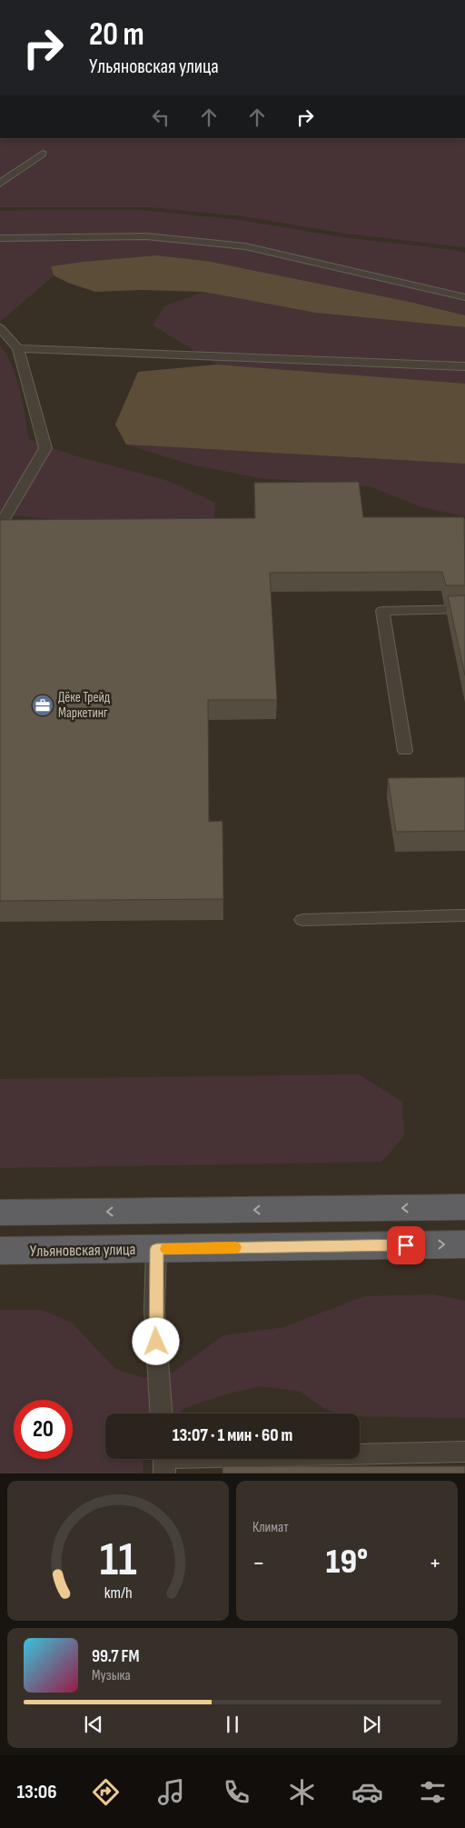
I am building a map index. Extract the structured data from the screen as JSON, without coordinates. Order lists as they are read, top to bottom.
{
  "streets": {
    "highway": ["Ульяновская улица"]
  },
  "places": {
    "office": ["Дёке Трейд Маркетинг"]
  },
  "page": {
    "turn": ["20 m", "Ульяновская улица"],
    "limit": "20",
    "trip": "13:07 · 1 мин · 60 m",
    "tile": "Климат",
    "heat": ["−", "19°", "+"],
    "song": ["99.7 FM", "Музыка"],
    "tabs": "13:06",
    "gauge": ["11", "km/h"]
  }
}
